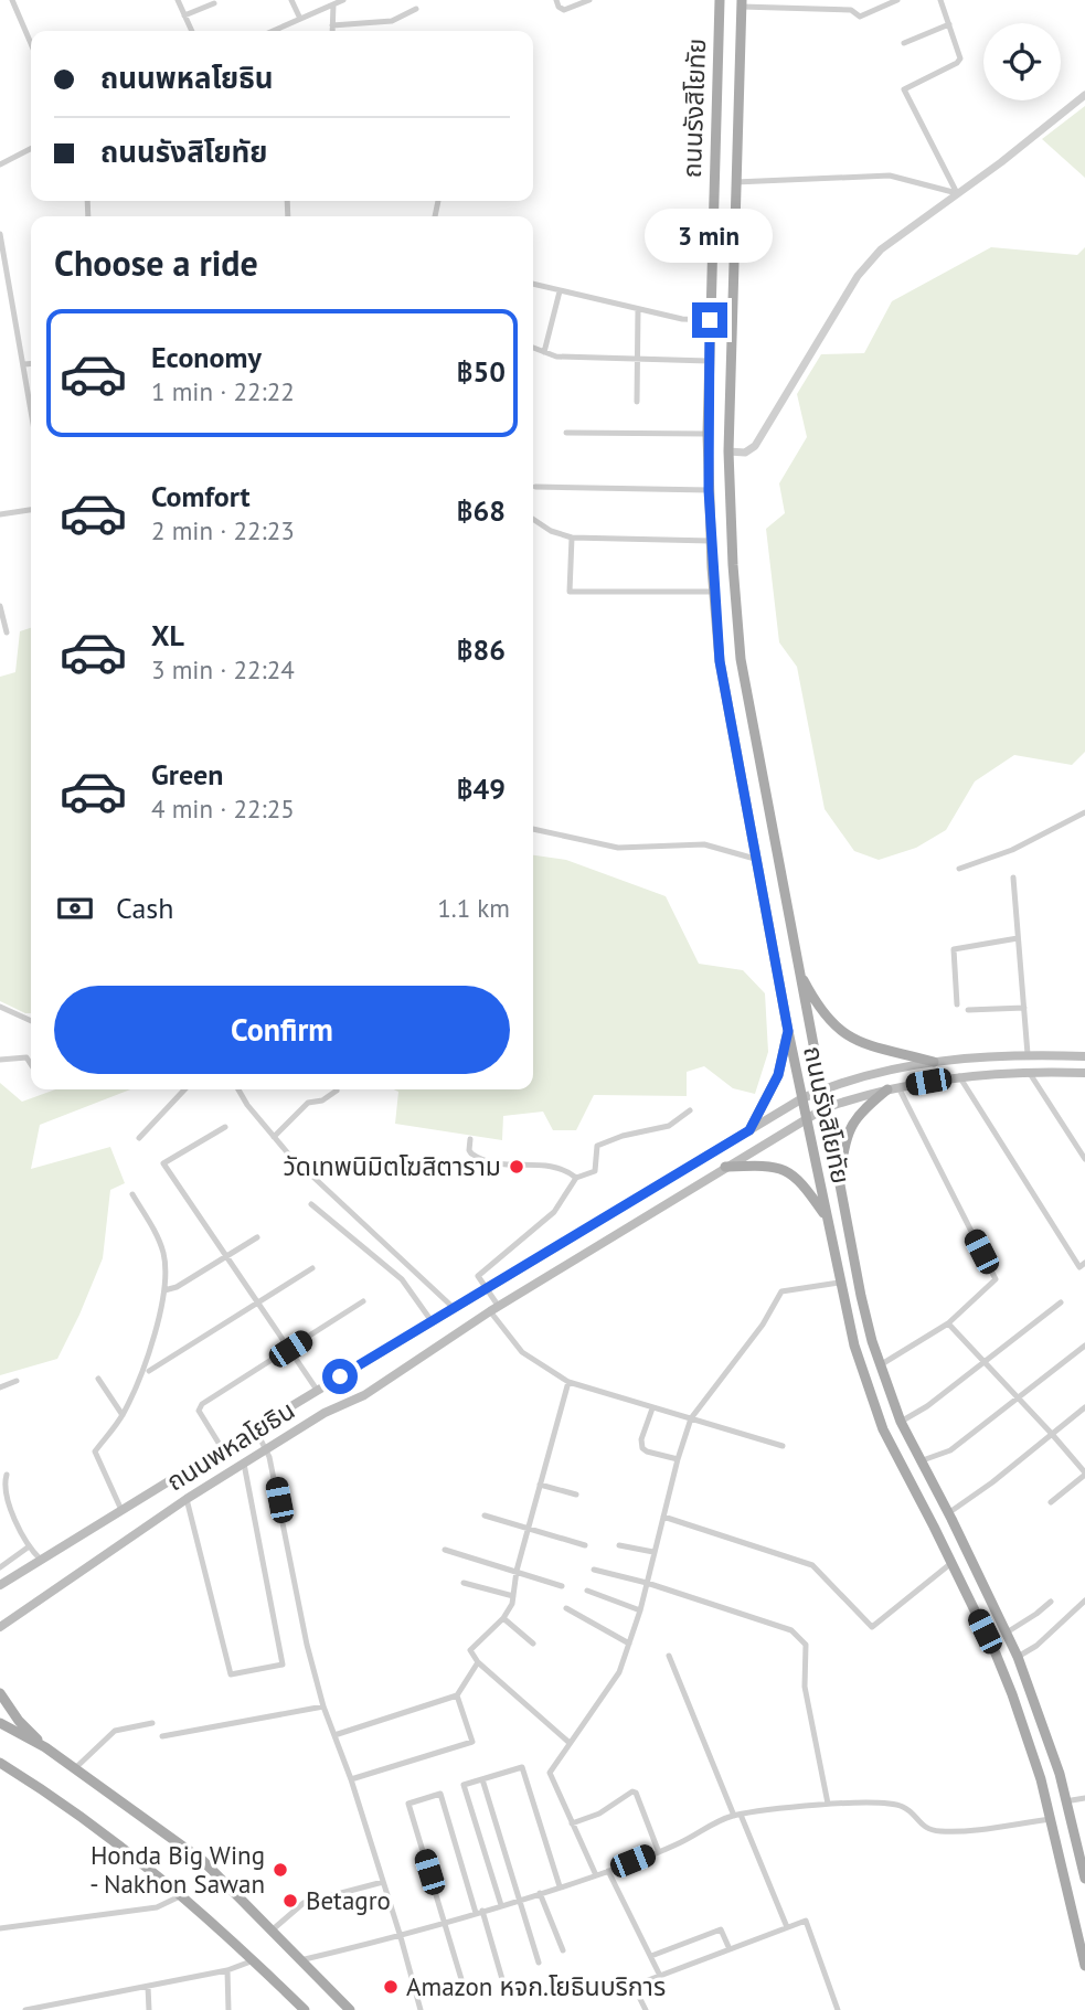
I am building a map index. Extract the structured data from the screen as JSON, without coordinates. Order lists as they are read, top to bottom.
{
  "streets": {
    "main road": ["ถนนรังสิโยทัย", "ถนนพหลโยธิน"]
  },
  "crossings": [
    ["ถนนรังสิโยทัย", "ถนนพหลโยธิน"]
  ],
  "places": [
    "วัดเทพนิมิตโฆสิตาราม",
    "Honda Big Wing - Nakhon Sawan",
    "Betagro",
    "Amazon หจก.โยธินบริการ"
  ],
  "page": {
    "banner": ["ถนนพหลโยธิน", "ถนนรังสิโยทัย"],
    "bubble": "3 min",
    "heading": "Choose a ride",
    "list": [
      {
        "name": "Economy",
        "note": "1 min · 22:22",
        "value": "฿50"
      },
      {
        "name": "Comfort",
        "note": "2 min · 22:23",
        "value": "฿68"
      },
      {
        "name": "XL",
        "note": "3 min · 22:24",
        "value": "฿86"
      },
      {
        "name": "Green",
        "note": "4 min · 22:25",
        "value": "฿49"
      }
    ],
    "pay": ["Cash", "1.1 km"],
    "buttons": "Confirm"
  }
}
